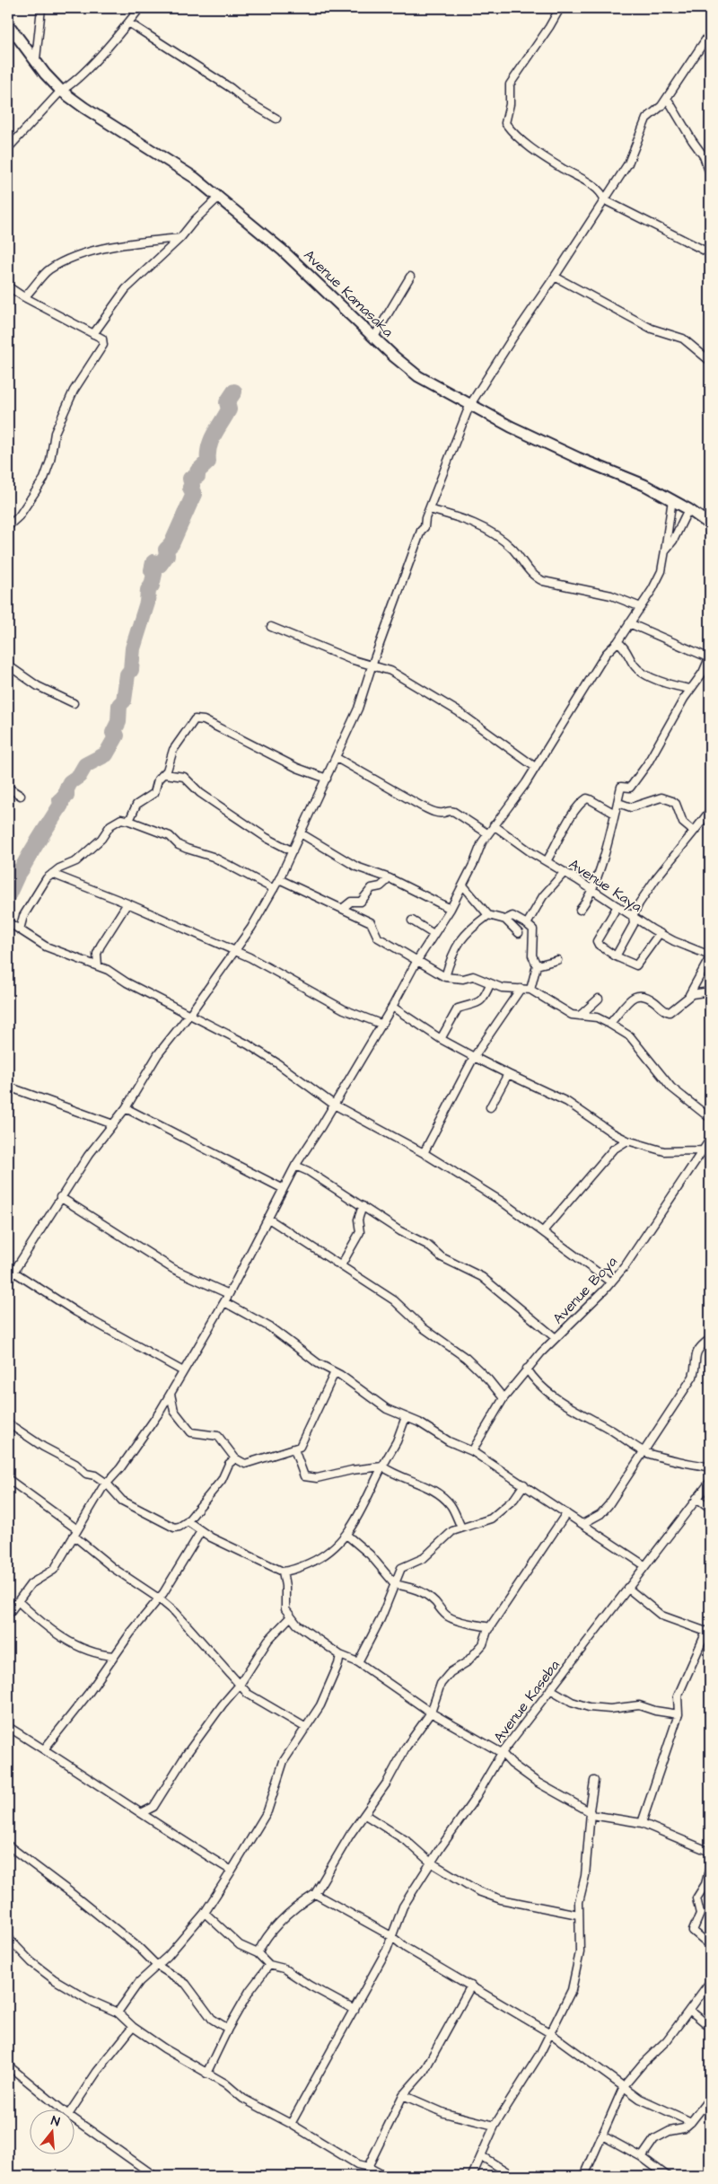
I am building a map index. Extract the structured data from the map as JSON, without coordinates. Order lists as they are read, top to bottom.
{
  "streets": {
    "street": [
      "Avenue Kamasaka",
      "Avenue Kaya",
      "Avenue Boya",
      "Avenue Kaseba"
    ]
  },
  "north": "top"
}
